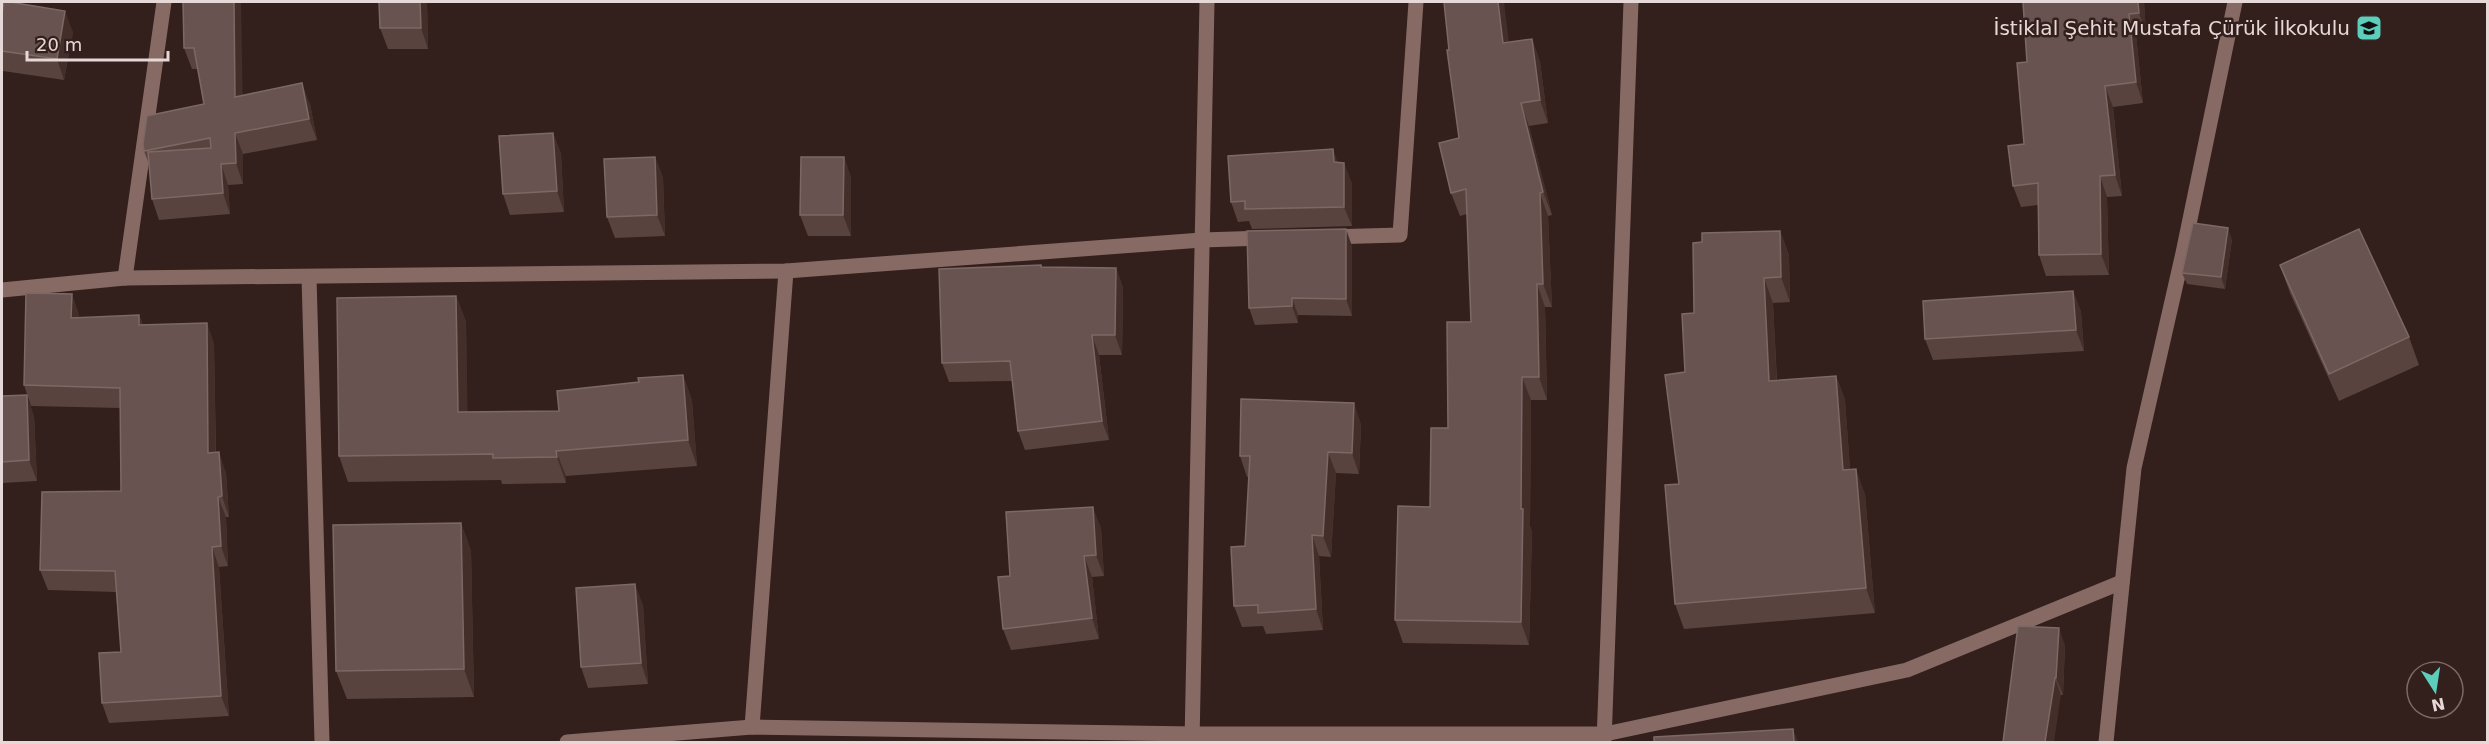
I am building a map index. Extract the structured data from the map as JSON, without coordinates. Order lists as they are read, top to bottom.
{
  "places": {
    "school or university": ["İstiklal Şehit Mustafa Çürük İlkokulu"]
  },
  "scale_bar": "20 m",
  "north": "bottom"
}
